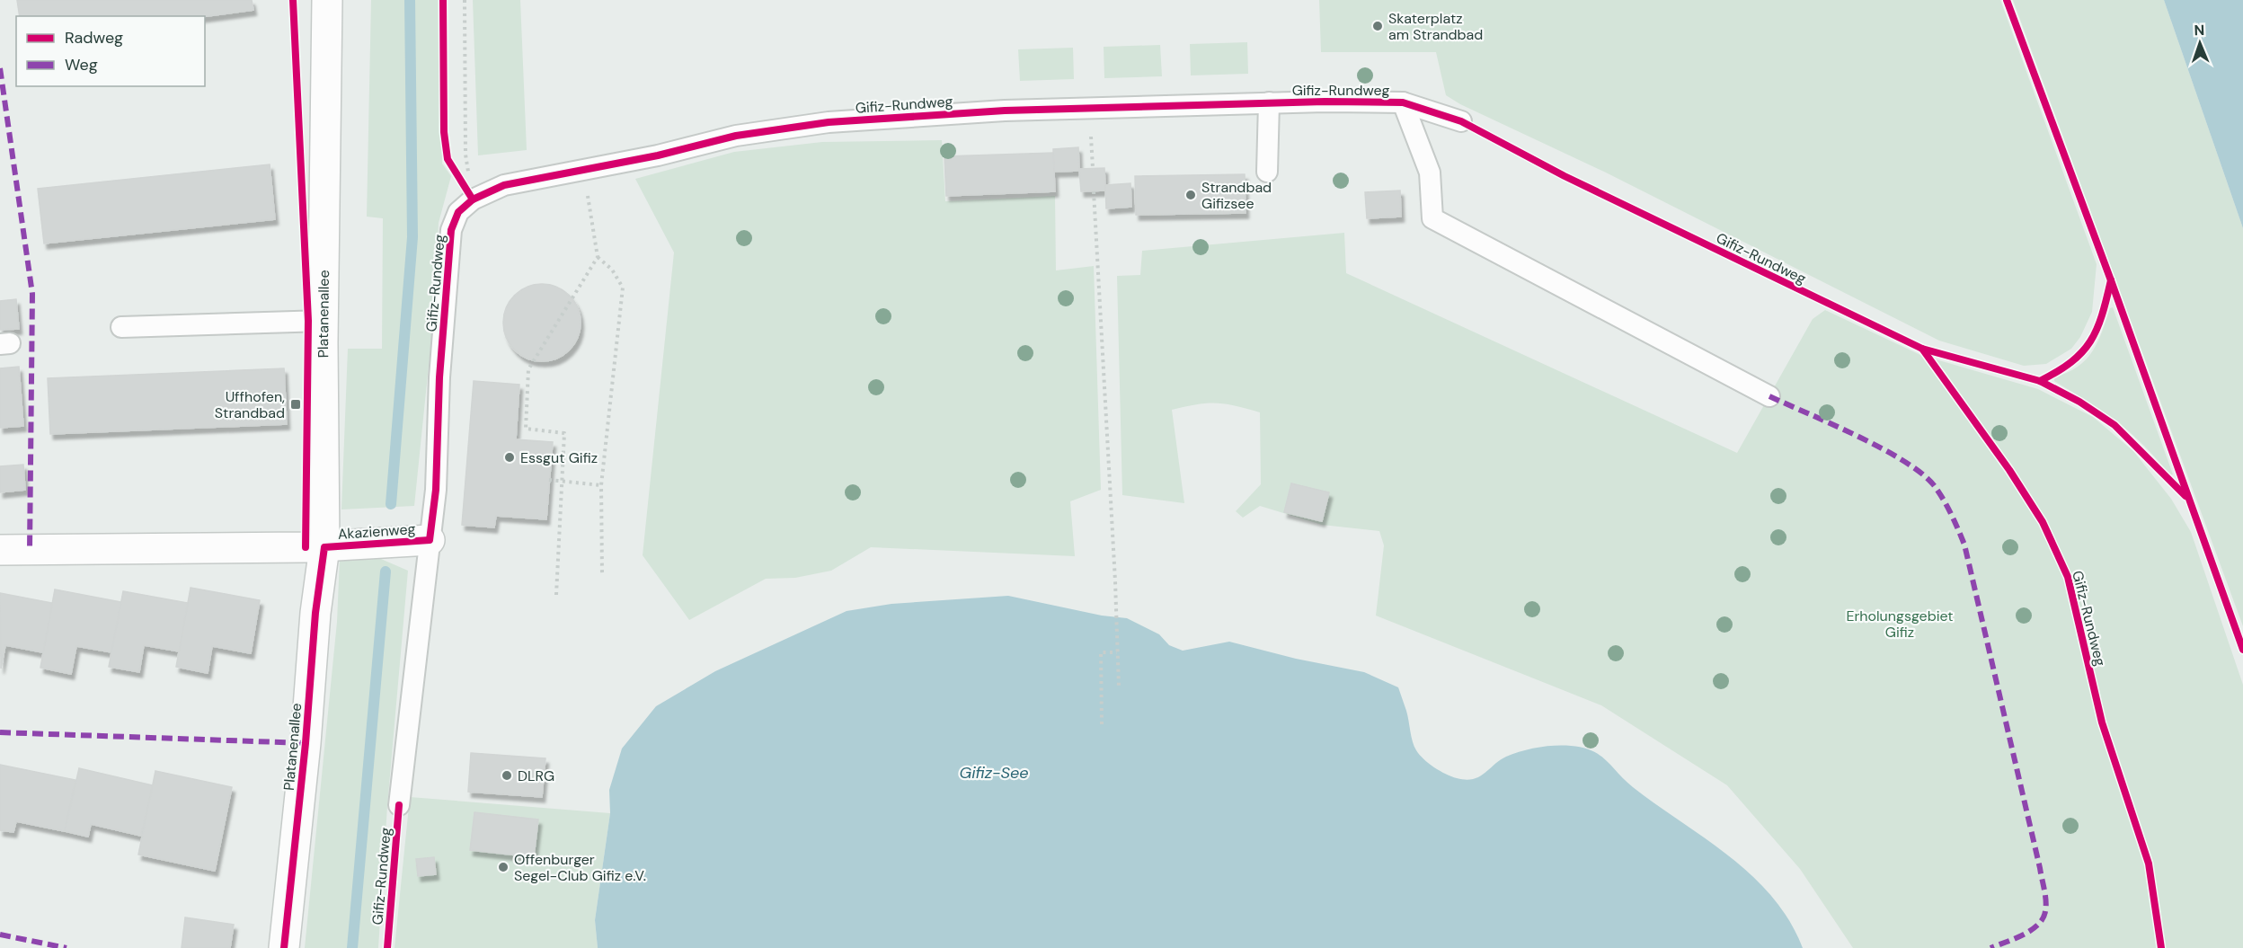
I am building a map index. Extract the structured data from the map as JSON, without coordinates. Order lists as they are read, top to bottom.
{
  "streets": {
    "street": ["Platanenallee", "Akazienweg"],
    "lane": ["Gifiz-Rundweg"]
  },
  "crossings": [
    ["Gifiz-Rundweg", "Akazienweg"],
    ["Platanenallee", "Akazienweg"]
  ],
  "water": ["Gifiz-See"],
  "parks": ["Erholungsgebiet Gifiz"],
  "places": {
    "other": [
      "Skaterplatz am Strandbad",
      "Strandbad Gifizsee",
      "Essgut Gifiz",
      "DLRG",
      "Offenburger Segel-Club Gifiz e.V."
    ],
    "transit": ["Uffhofen, Strandbad"]
  },
  "legend": ["Radweg", "Weg"],
  "north": "top"
}
